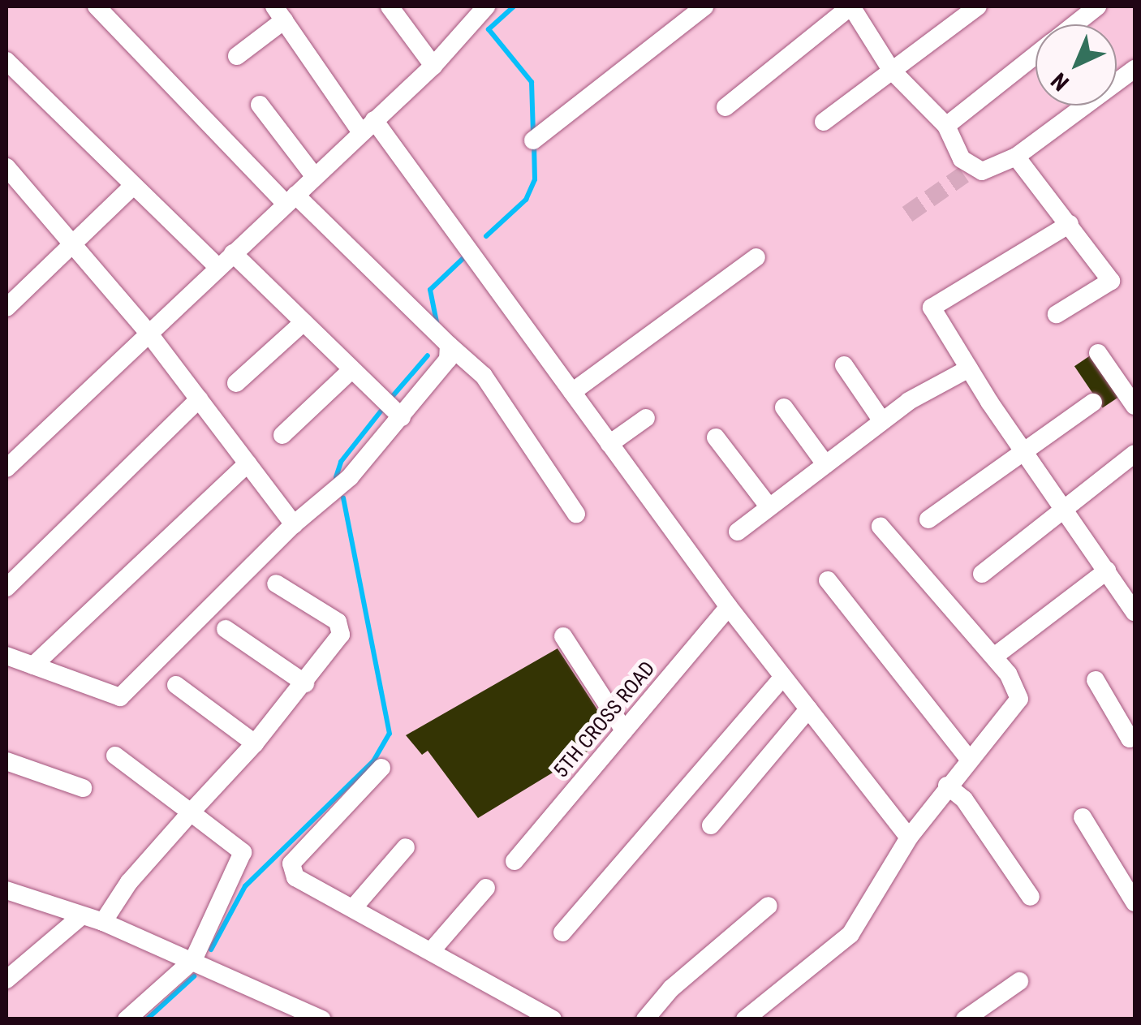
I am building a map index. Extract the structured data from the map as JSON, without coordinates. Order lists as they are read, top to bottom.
{
  "streets": {
    "street": ["5TH CROSS ROAD"]
  },
  "north": "bottom left"
}
